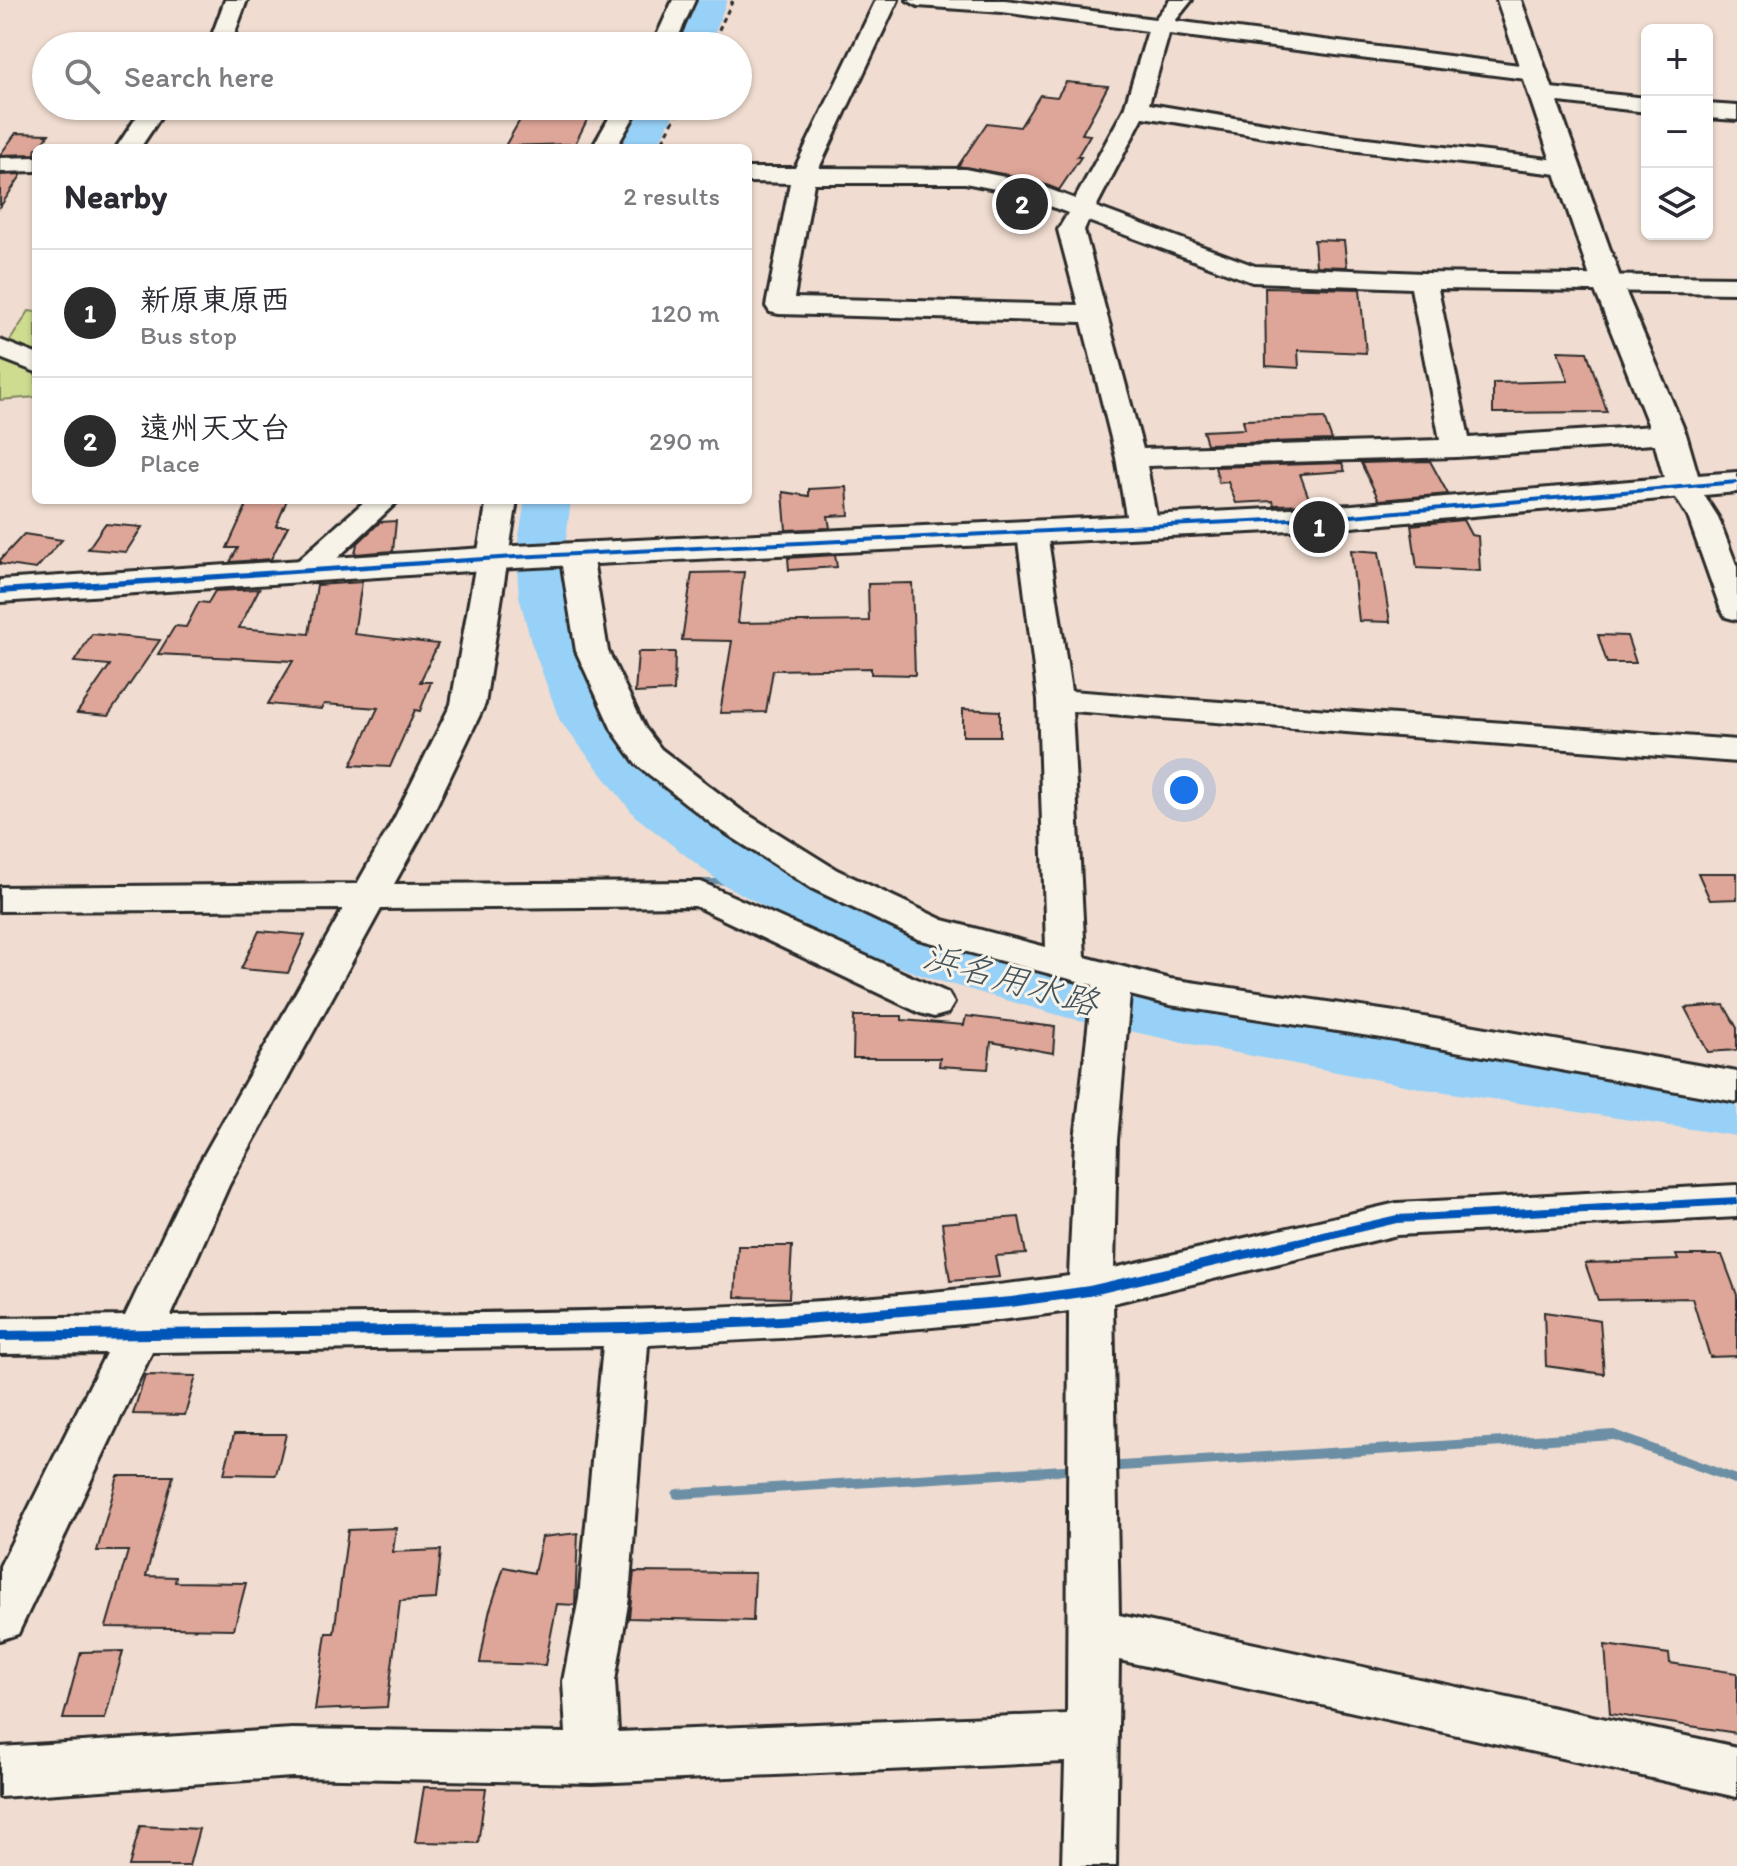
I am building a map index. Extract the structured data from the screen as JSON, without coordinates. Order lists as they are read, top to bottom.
{
  "water": ["浜名用水路"],
  "page": {
    "map_buttons": ["+", "−"],
    "search": "Search here",
    "heading": ["Nearby", "2 results"],
    "pins": ["2", "1"],
    "list": [
      {
        "mark": "1",
        "name": "新原東原西",
        "note": "Bus stop",
        "value": "120 m"
      },
      {
        "mark": "2",
        "name": "遠州天文台",
        "note": "Place",
        "value": "290 m"
      }
    ]
  }
}
